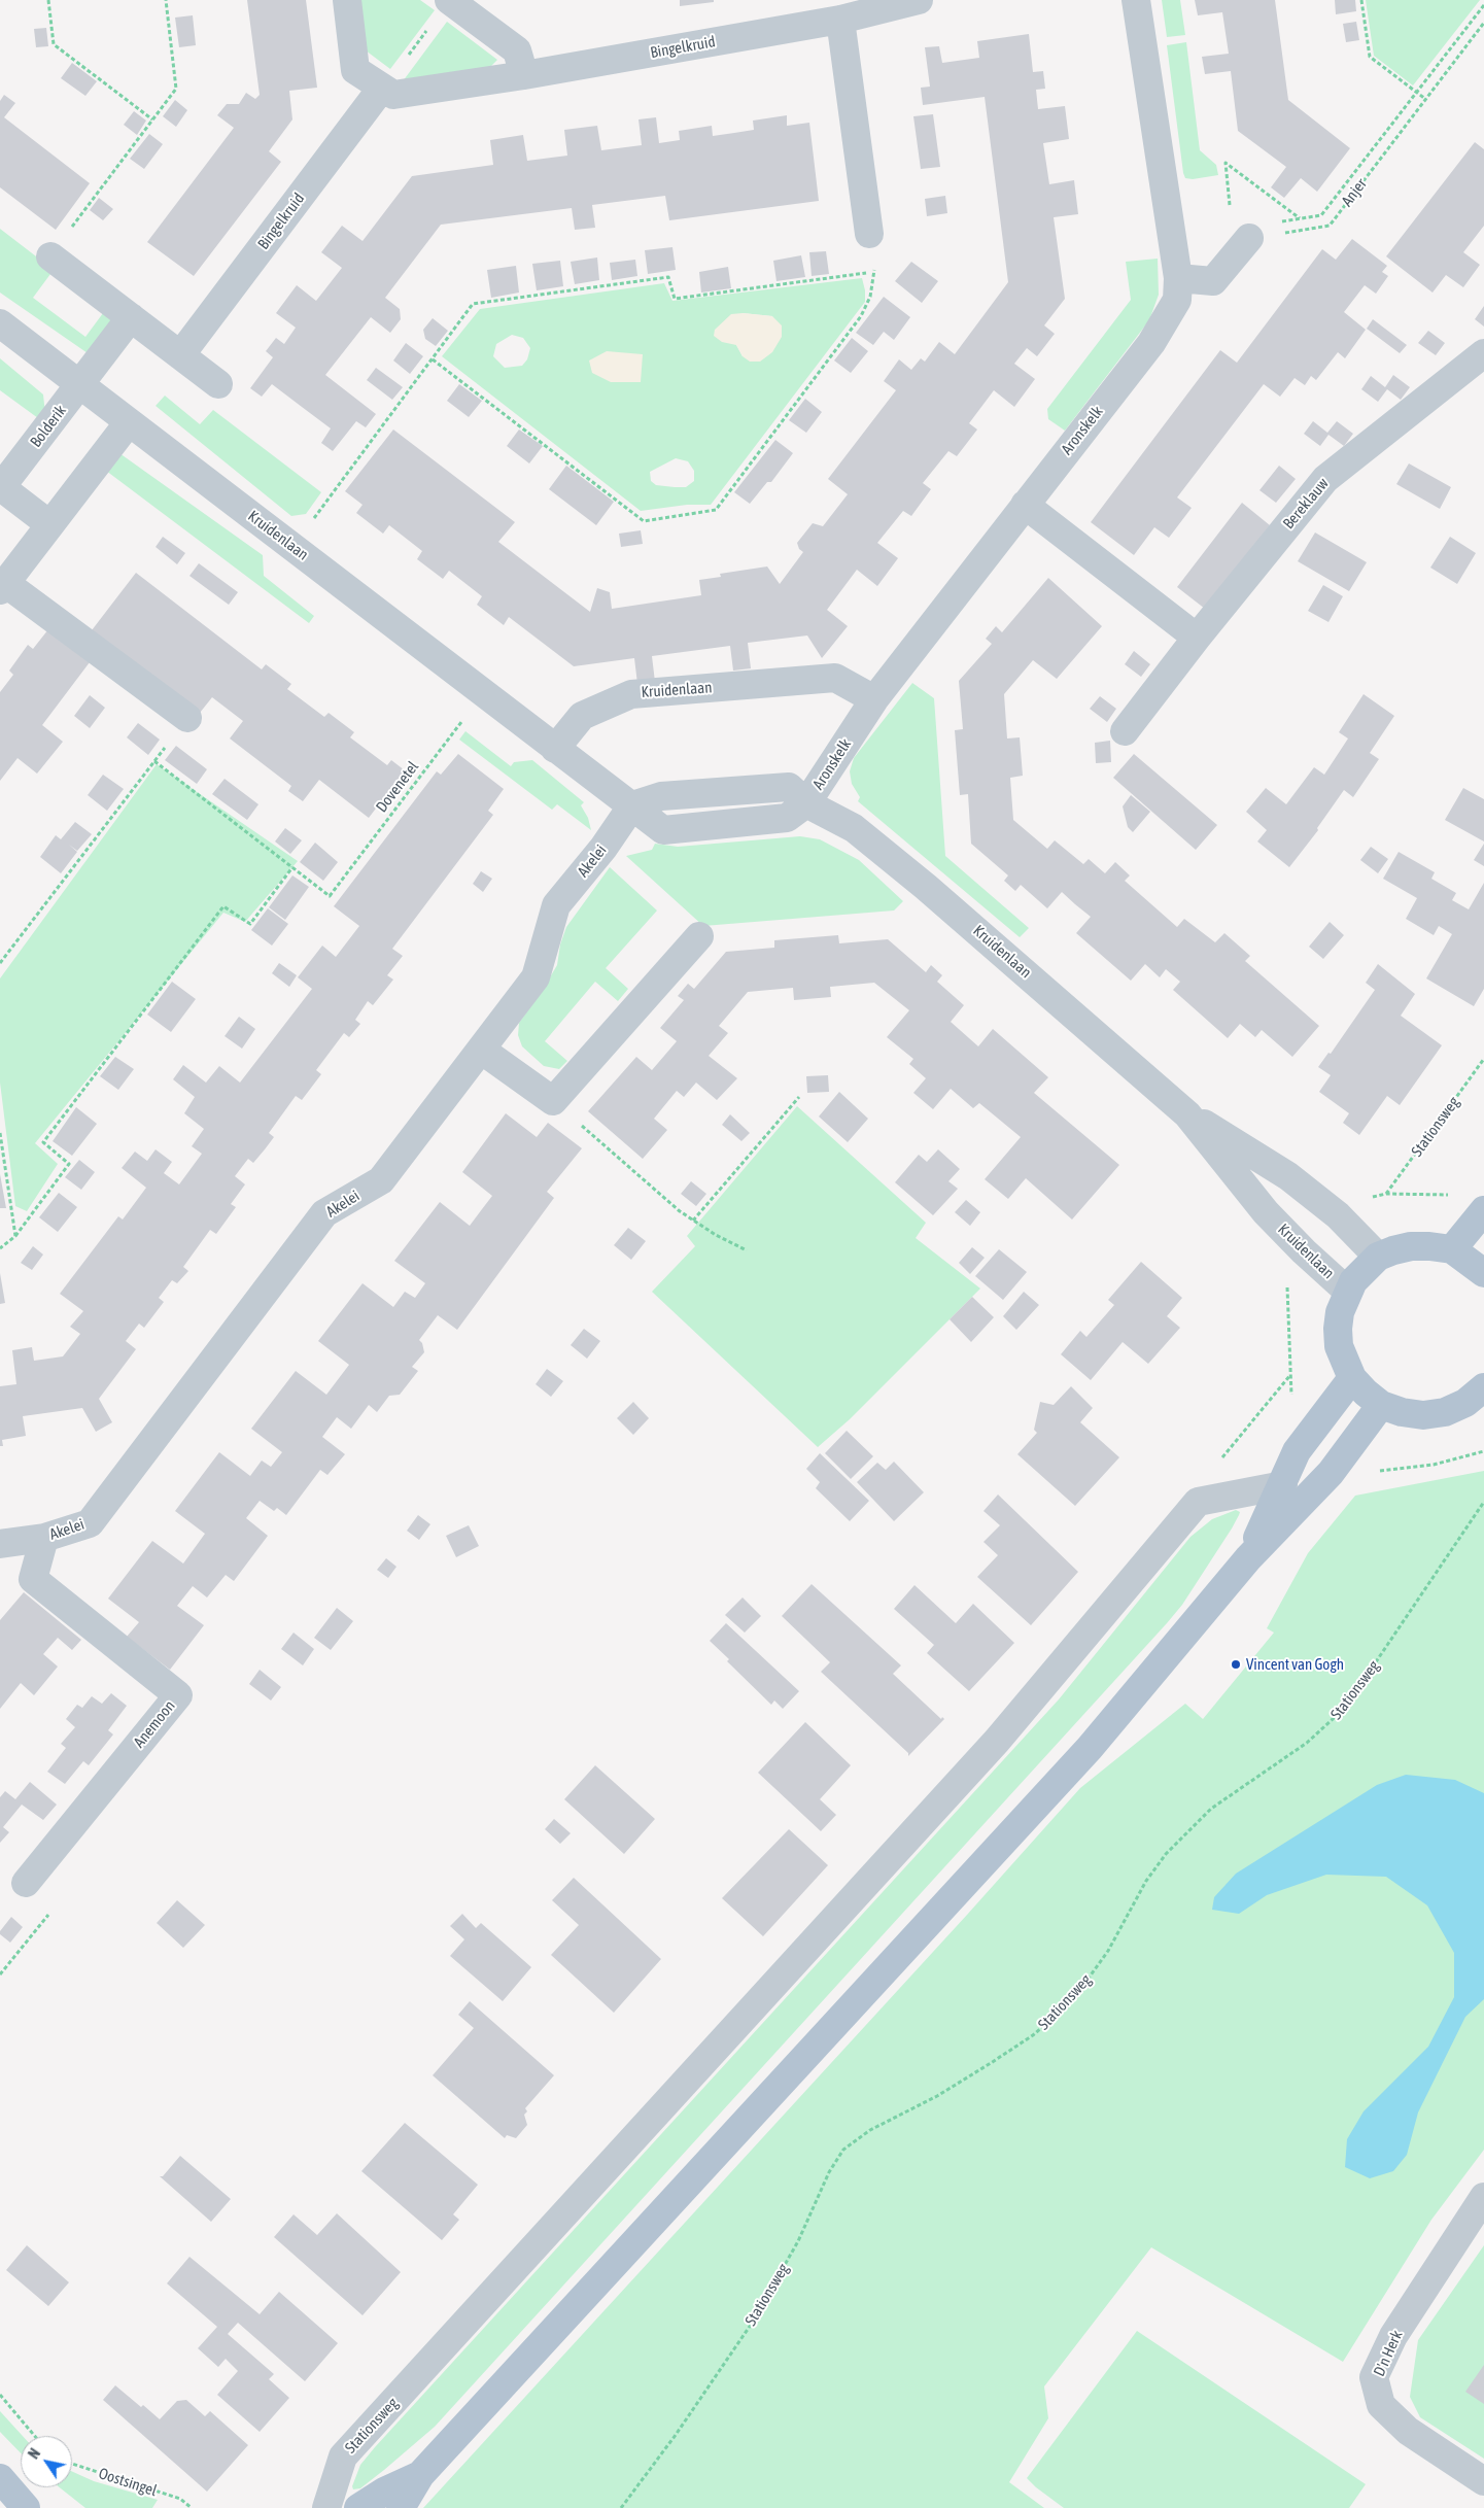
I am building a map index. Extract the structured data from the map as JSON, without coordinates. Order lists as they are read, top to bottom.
{
  "streets": {
    "street": [
      "Bingelkruid",
      "Bolderik",
      "Aronskelk",
      "Bereklauw",
      "Kruidenlaan",
      "Akelei",
      "Stationsweg",
      "Anemoon",
      "D'n Herk"
    ],
    "path": ["Anjer", "Dovenetel", "Oostsingel"]
  },
  "crossings": [
    ["Bolderik", "Kruidenlaan"],
    ["Aronskelk", "Kruidenlaan"],
    ["Kruidenlaan", "Dovenetel"],
    ["Kruidenlaan", "Akelei"],
    ["Akelei", "Anemoon"]
  ],
  "places": ["Vincent van Gogh"],
  "north": "top left"
}
